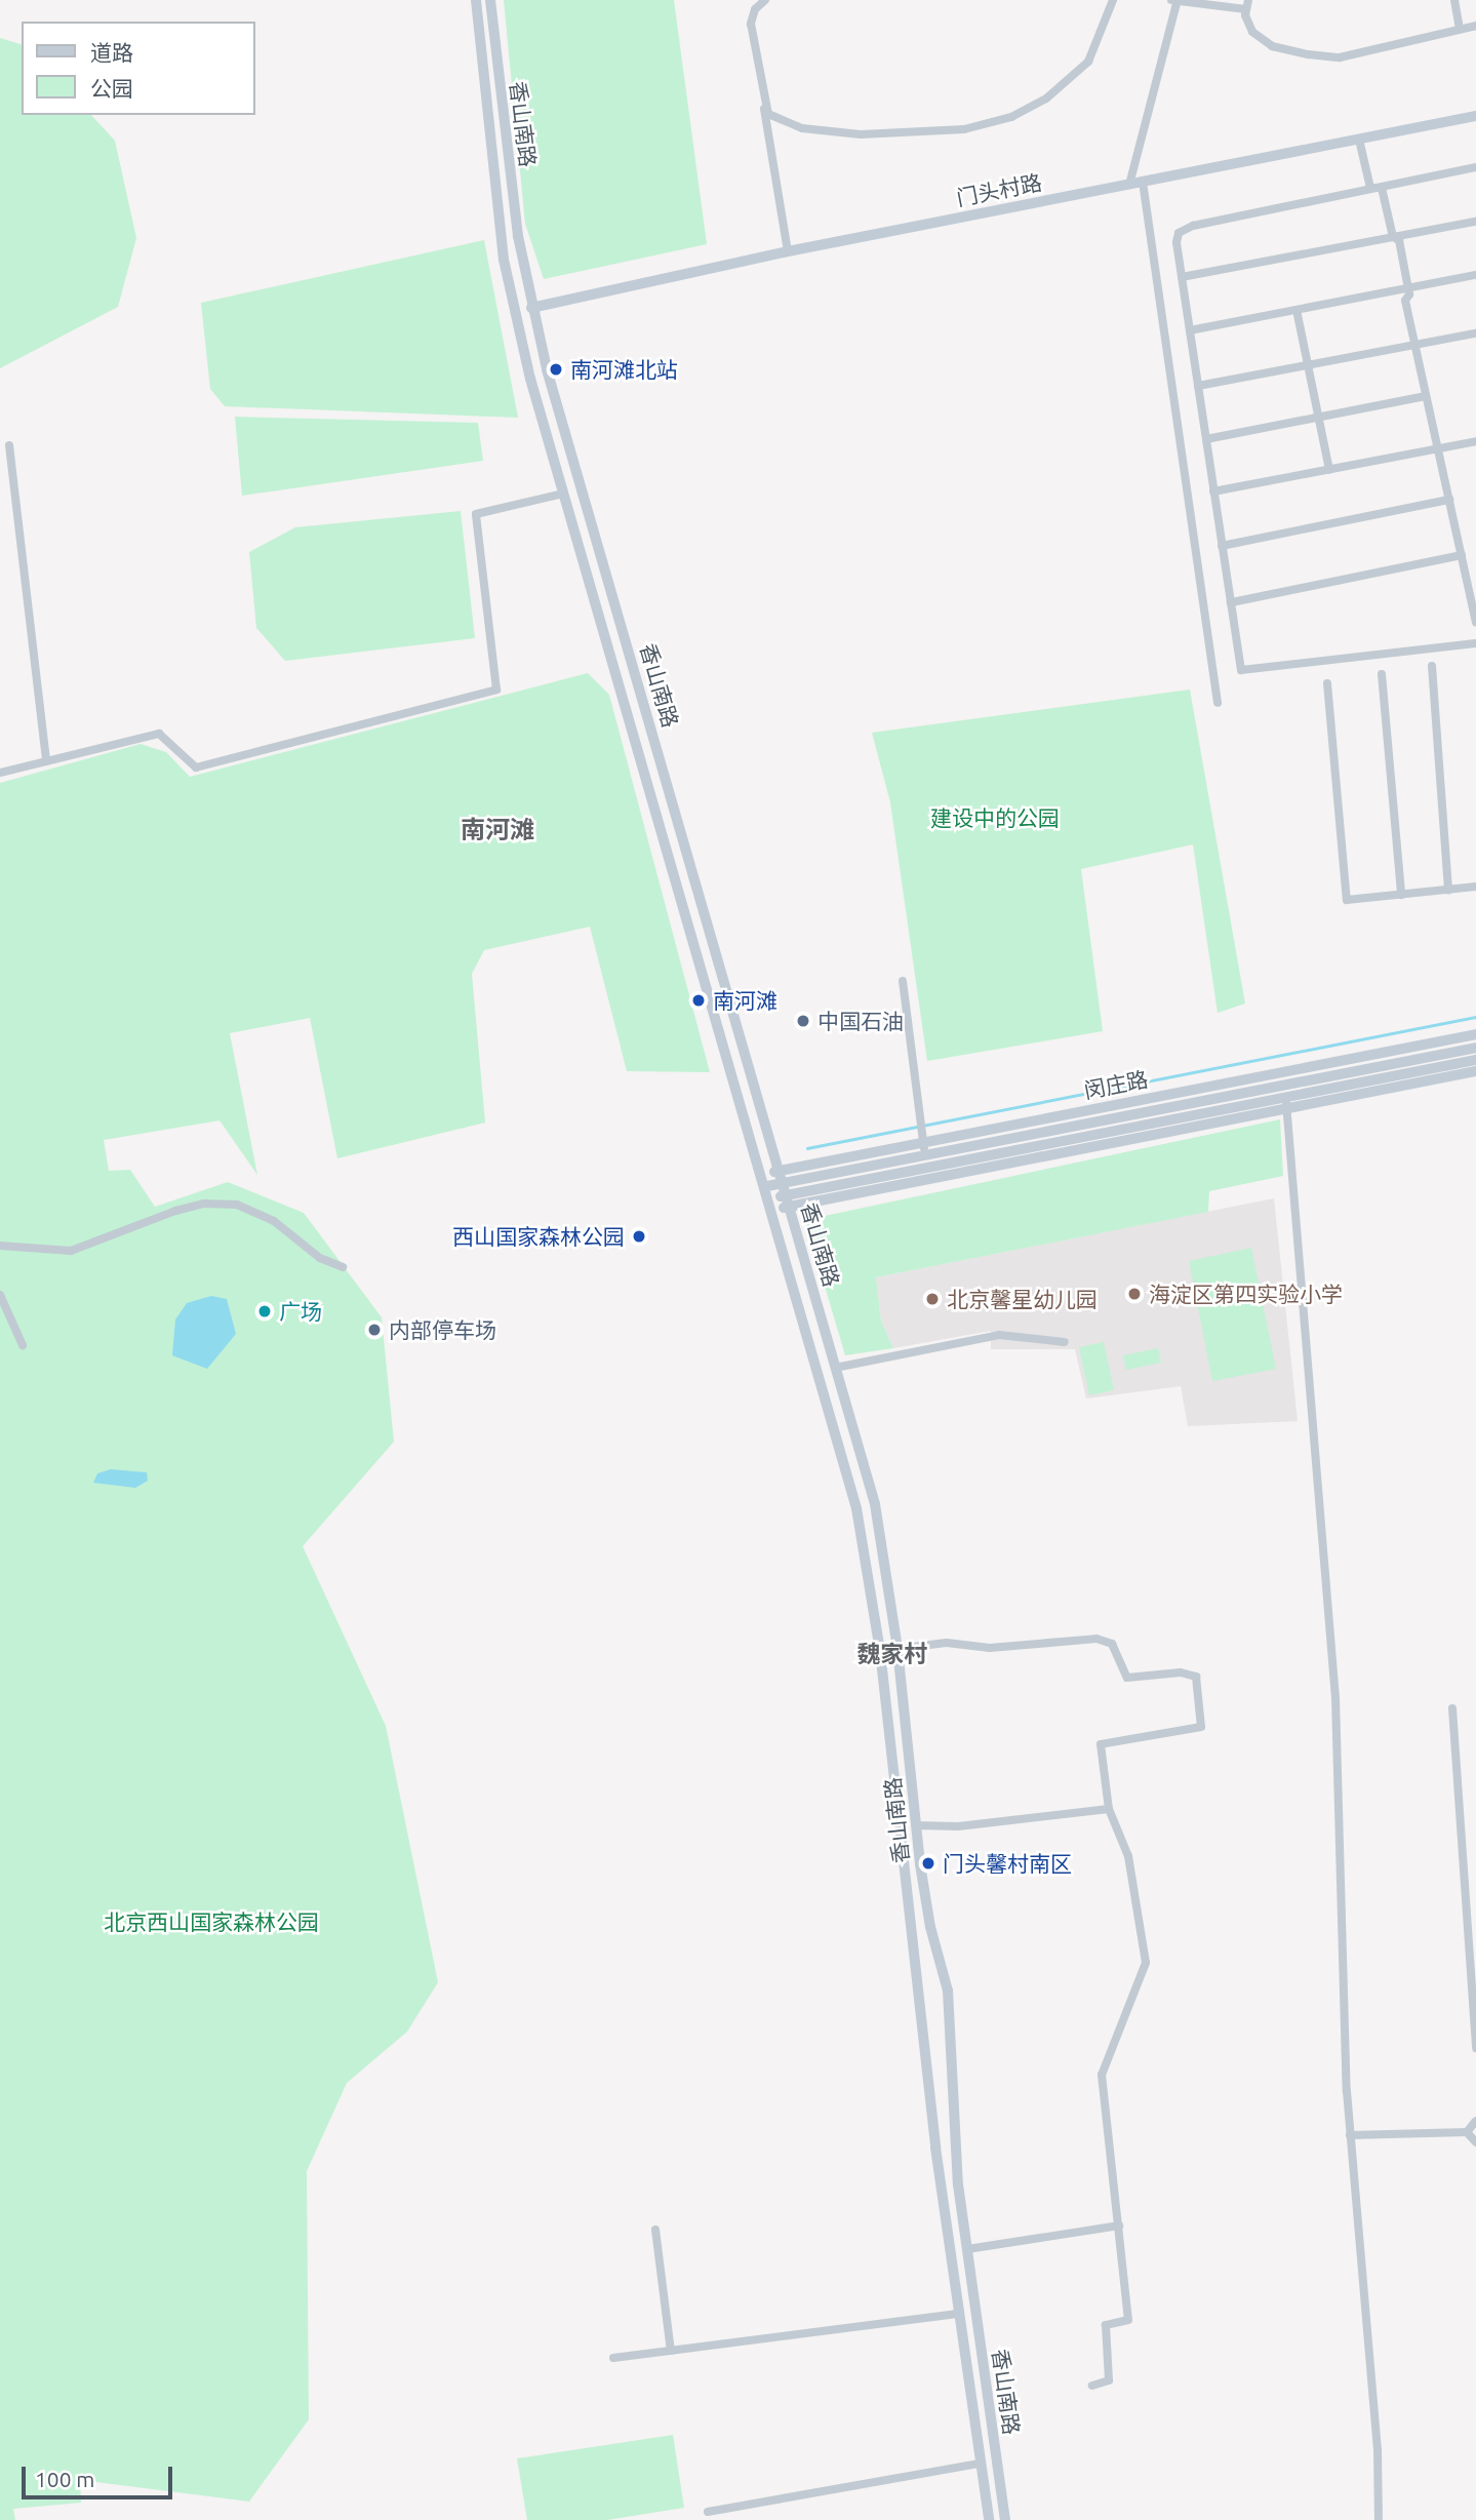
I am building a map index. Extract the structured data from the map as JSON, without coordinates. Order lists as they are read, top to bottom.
{
  "streets": {
    "main road": ["香山南路", "门头村路", "闵庄路"]
  },
  "crossings": [
    ["香山南路", "门头村路"],
    ["香山南路", "闵庄路"]
  ],
  "districts": ["南河滩", "魏家村"],
  "parks": ["建设中的公园", "北京西山国家森林公园"],
  "places": [
    "南河滩北站",
    "南河滩",
    "中国石油",
    "西山国家森林公园",
    "海淀区第四实验小学",
    "北京馨星幼儿园",
    "广场",
    "内部停车场",
    "门头馨村南区"
  ],
  "legend": ["道路", "公园"],
  "scale_bar": "100 m"
}
